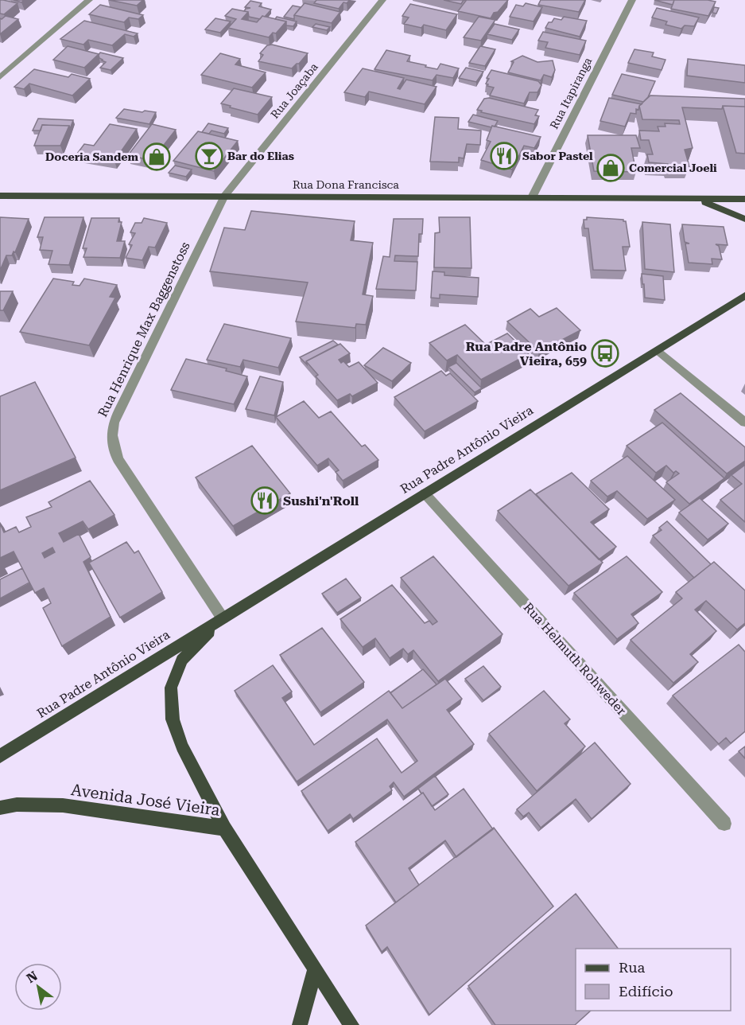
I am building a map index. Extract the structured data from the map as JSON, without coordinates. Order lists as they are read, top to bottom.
{
  "streets": {
    "main road": ["Rua Dona Francisca", "Rua Padre Antônio Vieira", "Avenida José Vieira"],
    "street": [
      "Rua Joaçaba",
      "Rua Itapiranga",
      "Rua Henrique Max Baggenstoss",
      "Rua Helmuth Rohweder"
    ]
  },
  "crossings": [
    ["Rua Joaçaba", "Rua Dona Francisca"],
    ["Rua Joaçaba", "Rua Henrique Max Baggenstoss"],
    ["Rua Itapiranga", "Rua Dona Francisca"],
    ["Rua Dona Francisca", "Rua Henrique Max Baggenstoss"],
    ["Rua Henrique Max Baggenstoss", "Rua Padre Antônio Vieira"],
    ["Rua Padre Antônio Vieira", "Rua Helmuth Rohweder"],
    ["Rua Padre Antônio Vieira", "Avenida José Vieira"]
  ],
  "places": {
    "bar": ["Bar do Elias"],
    "restaurant": ["Sabor Pastel", "Sushi'n'Roll"],
    "shop": ["Doceria Sandem", "Comercial Joeli"],
    "bus stop": ["Rua Padre Antônio Vieira, 659"]
  },
  "legend": ["Rua", "Edifício"],
  "north": "top left"
}
